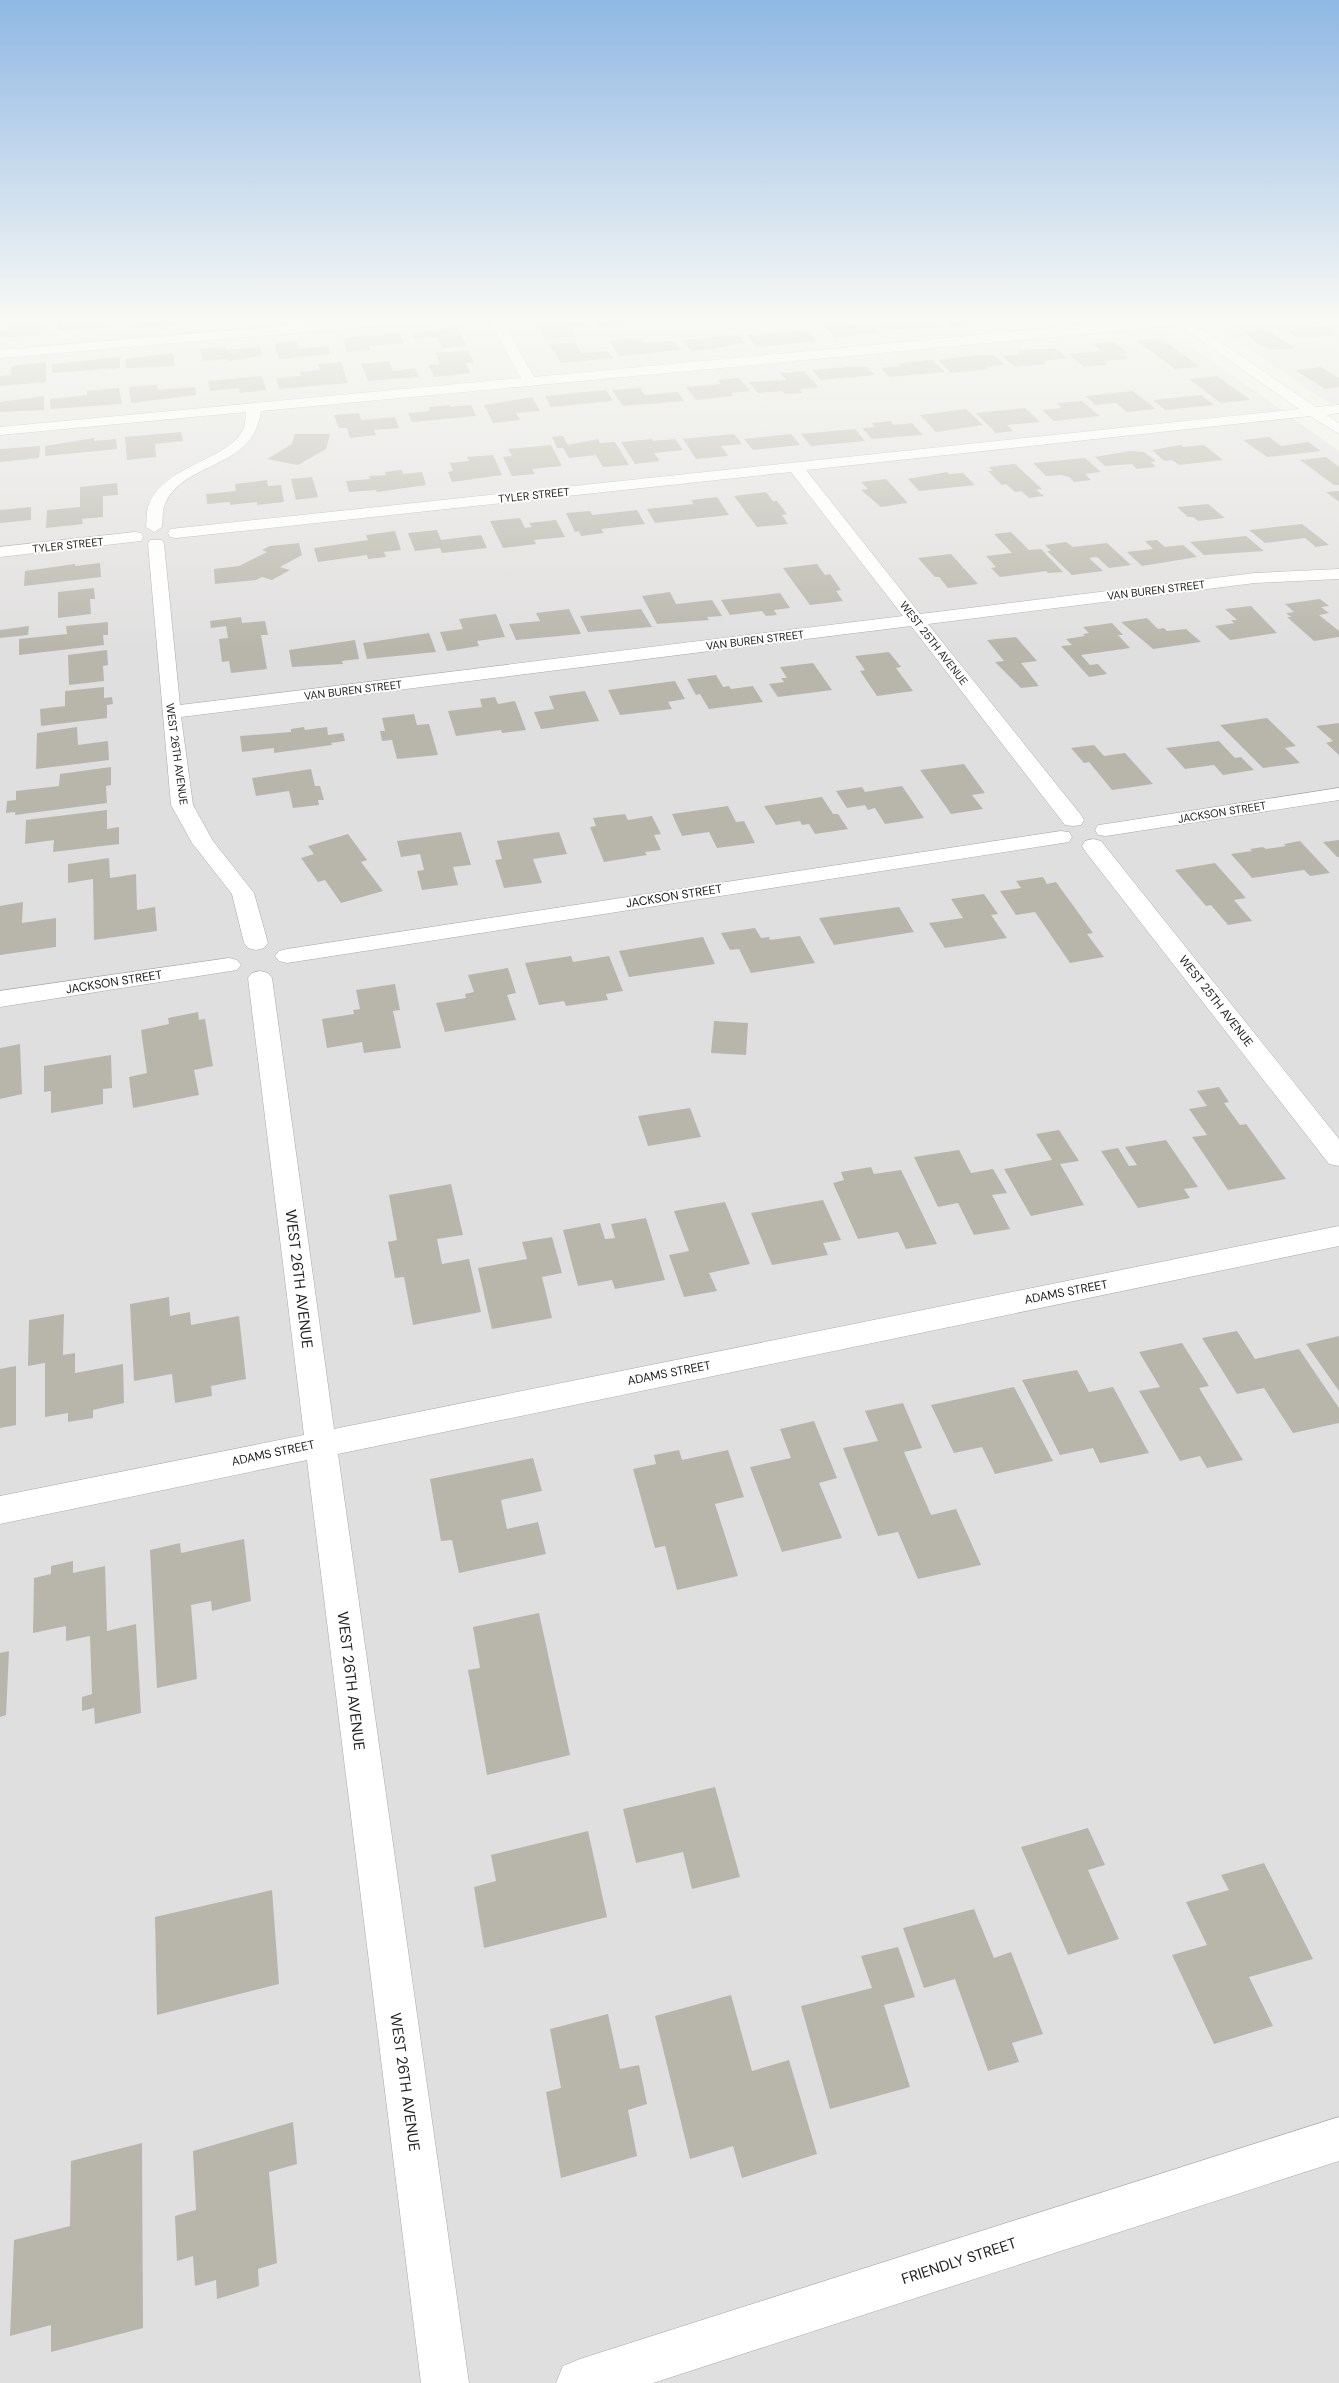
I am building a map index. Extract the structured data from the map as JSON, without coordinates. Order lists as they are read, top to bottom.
{
  "streets": {
    "street": [
      "TYLER STREET",
      "VAN BUREN STREET",
      "WEST 25TH AVENUE",
      "WEST 26TH AVENUE",
      "JACKSON STREET",
      "ADAMS STREET",
      "FRIENDLY STREET"
    ]
  },
  "crossings": [
    ["TYLER STREET", "WEST 25TH AVENUE"],
    ["TYLER STREET", "WEST 26TH AVENUE"],
    ["VAN BUREN STREET", "WEST 25TH AVENUE"],
    ["VAN BUREN STREET", "WEST 26TH AVENUE"],
    ["WEST 25TH AVENUE", "JACKSON STREET"],
    ["WEST 26TH AVENUE", "JACKSON STREET"],
    ["WEST 26TH AVENUE", "ADAMS STREET"]
  ]
}
